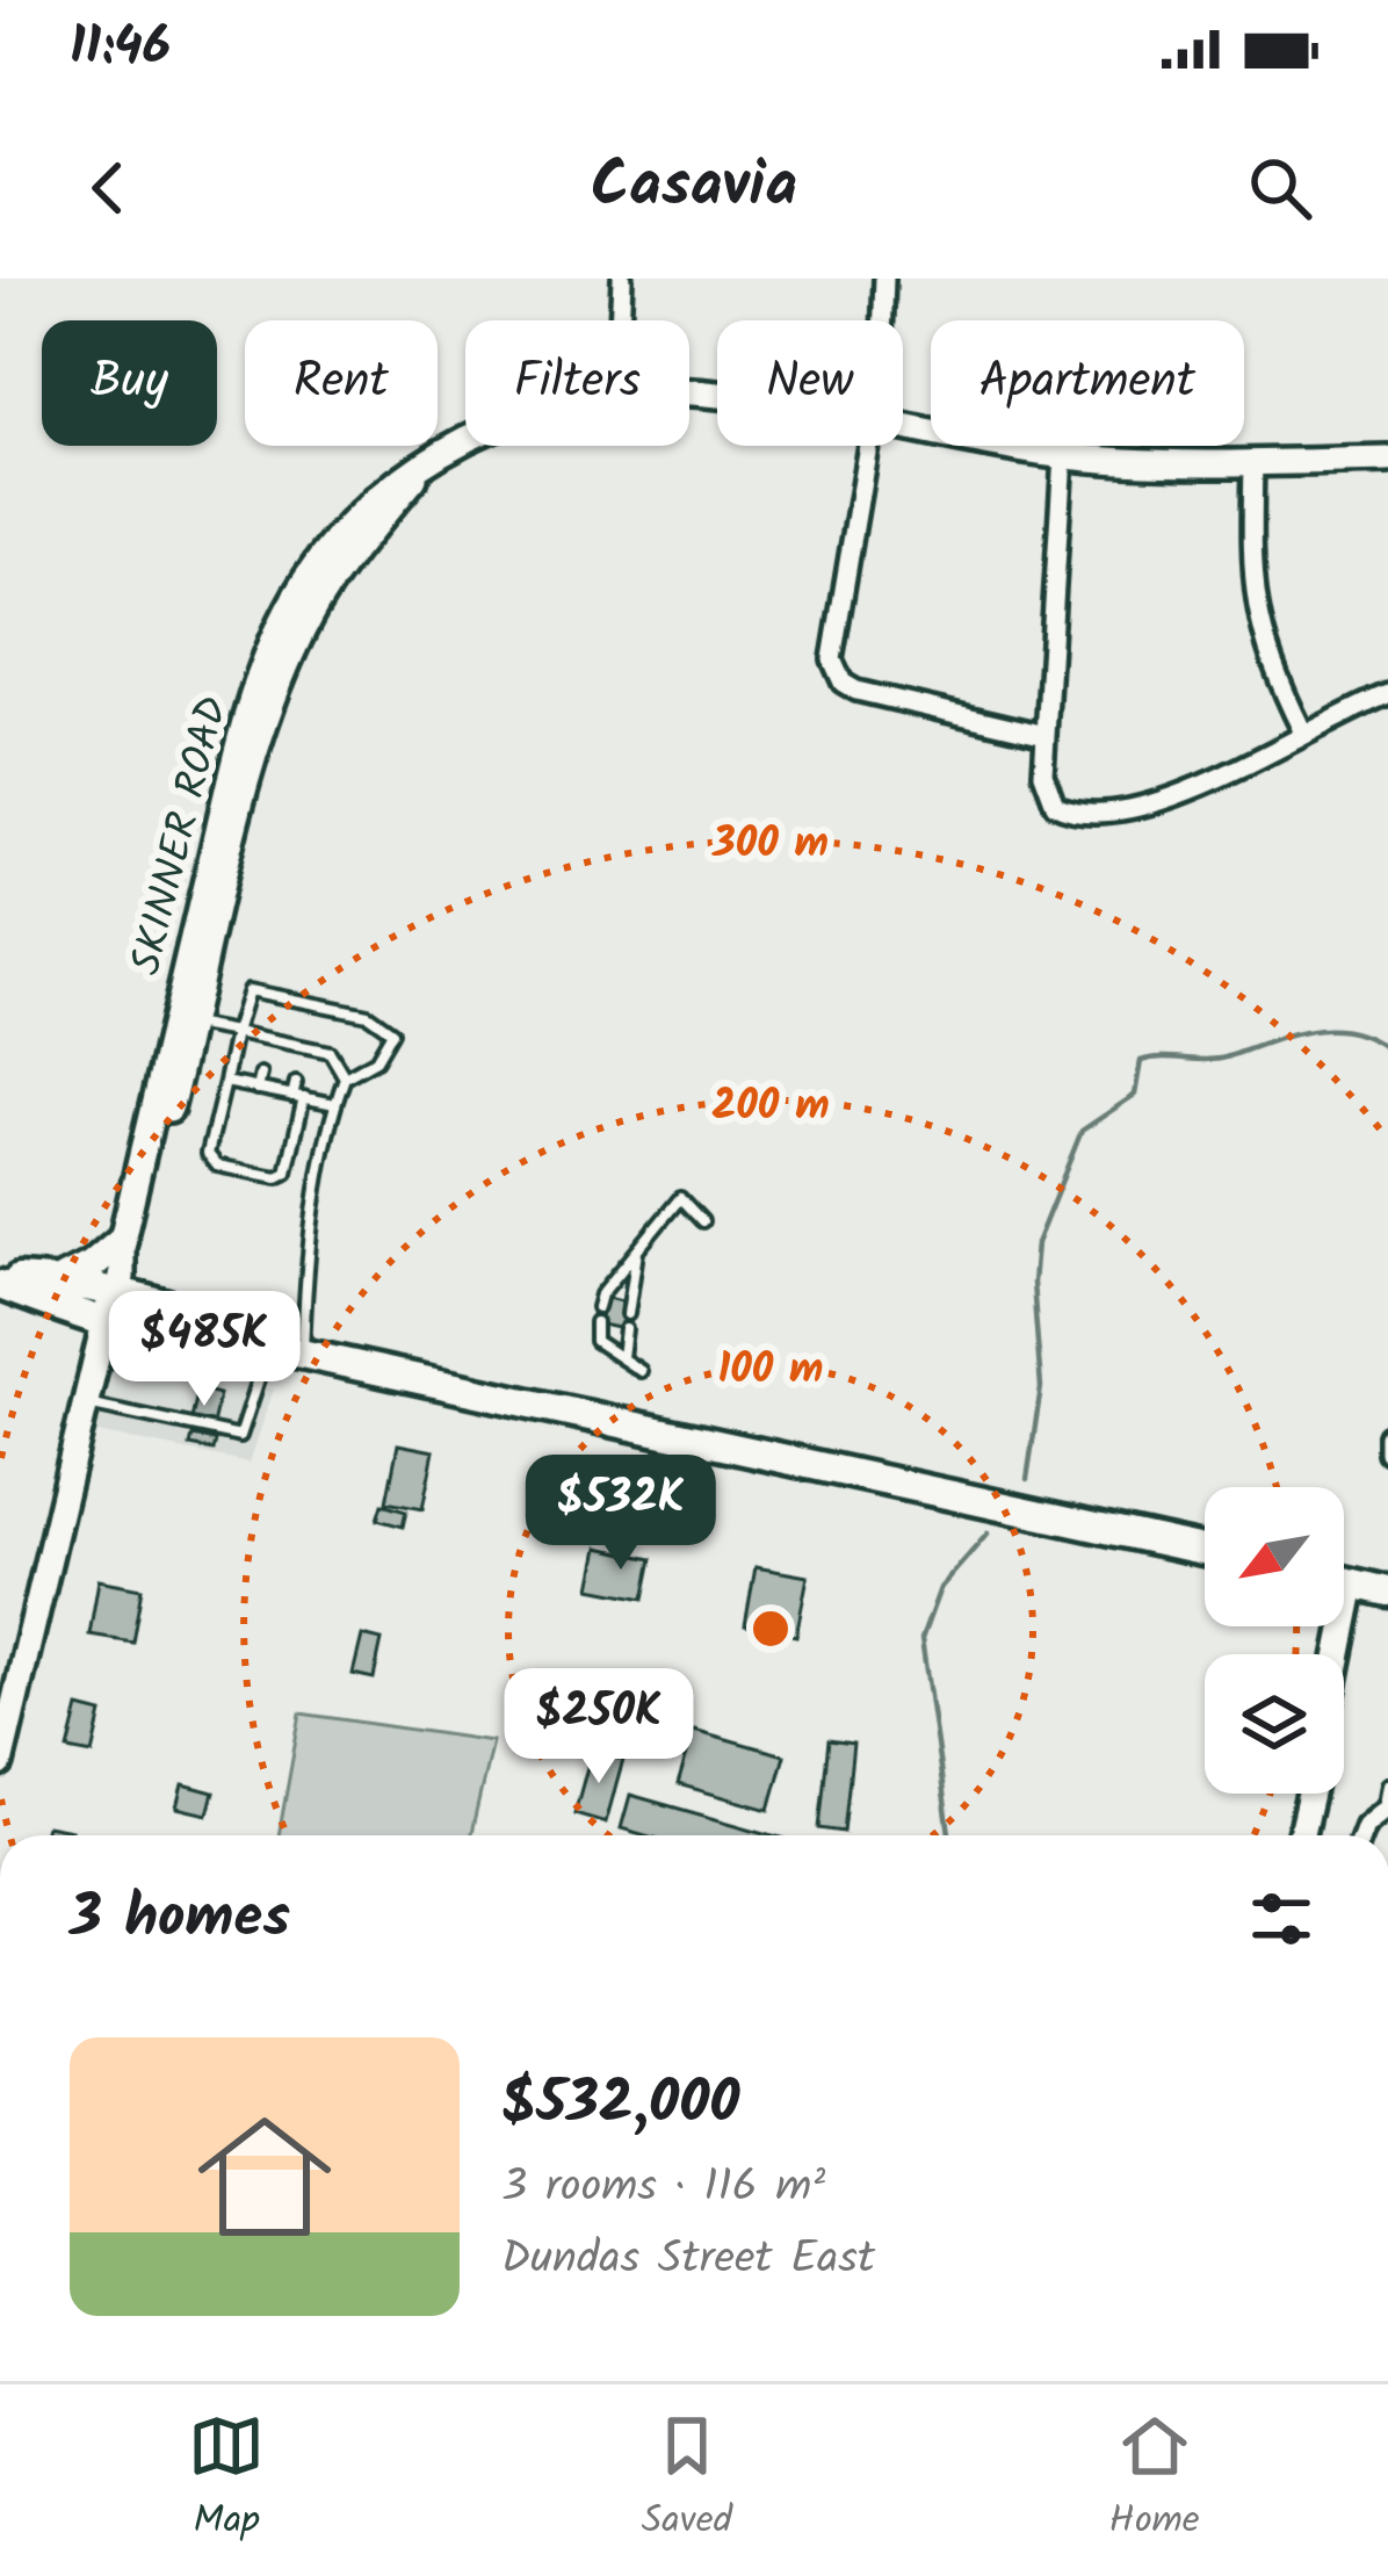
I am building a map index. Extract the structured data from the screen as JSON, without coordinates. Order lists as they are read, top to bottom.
{
  "streets": {
    "street": ["SKINNER ROAD"]
  },
  "north": "bottom left",
  "page": {
    "status": "11:46",
    "header": "Casavia",
    "chip": [
      "Buy",
      "Rent",
      "Filters",
      "New",
      "Apartment"
    ],
    "price": ["$485K", "$532K", "$250K"],
    "heading": "3 homes",
    "list": [
      {
        "name": "$532,000",
        "note": "3 rooms · 116 m² · Dundas Street East"
      }
    ],
    "tabs": ["Map", "Saved", "Home"]
  },
  "rings": ["300 m", "200 m", "100 m"]
}
